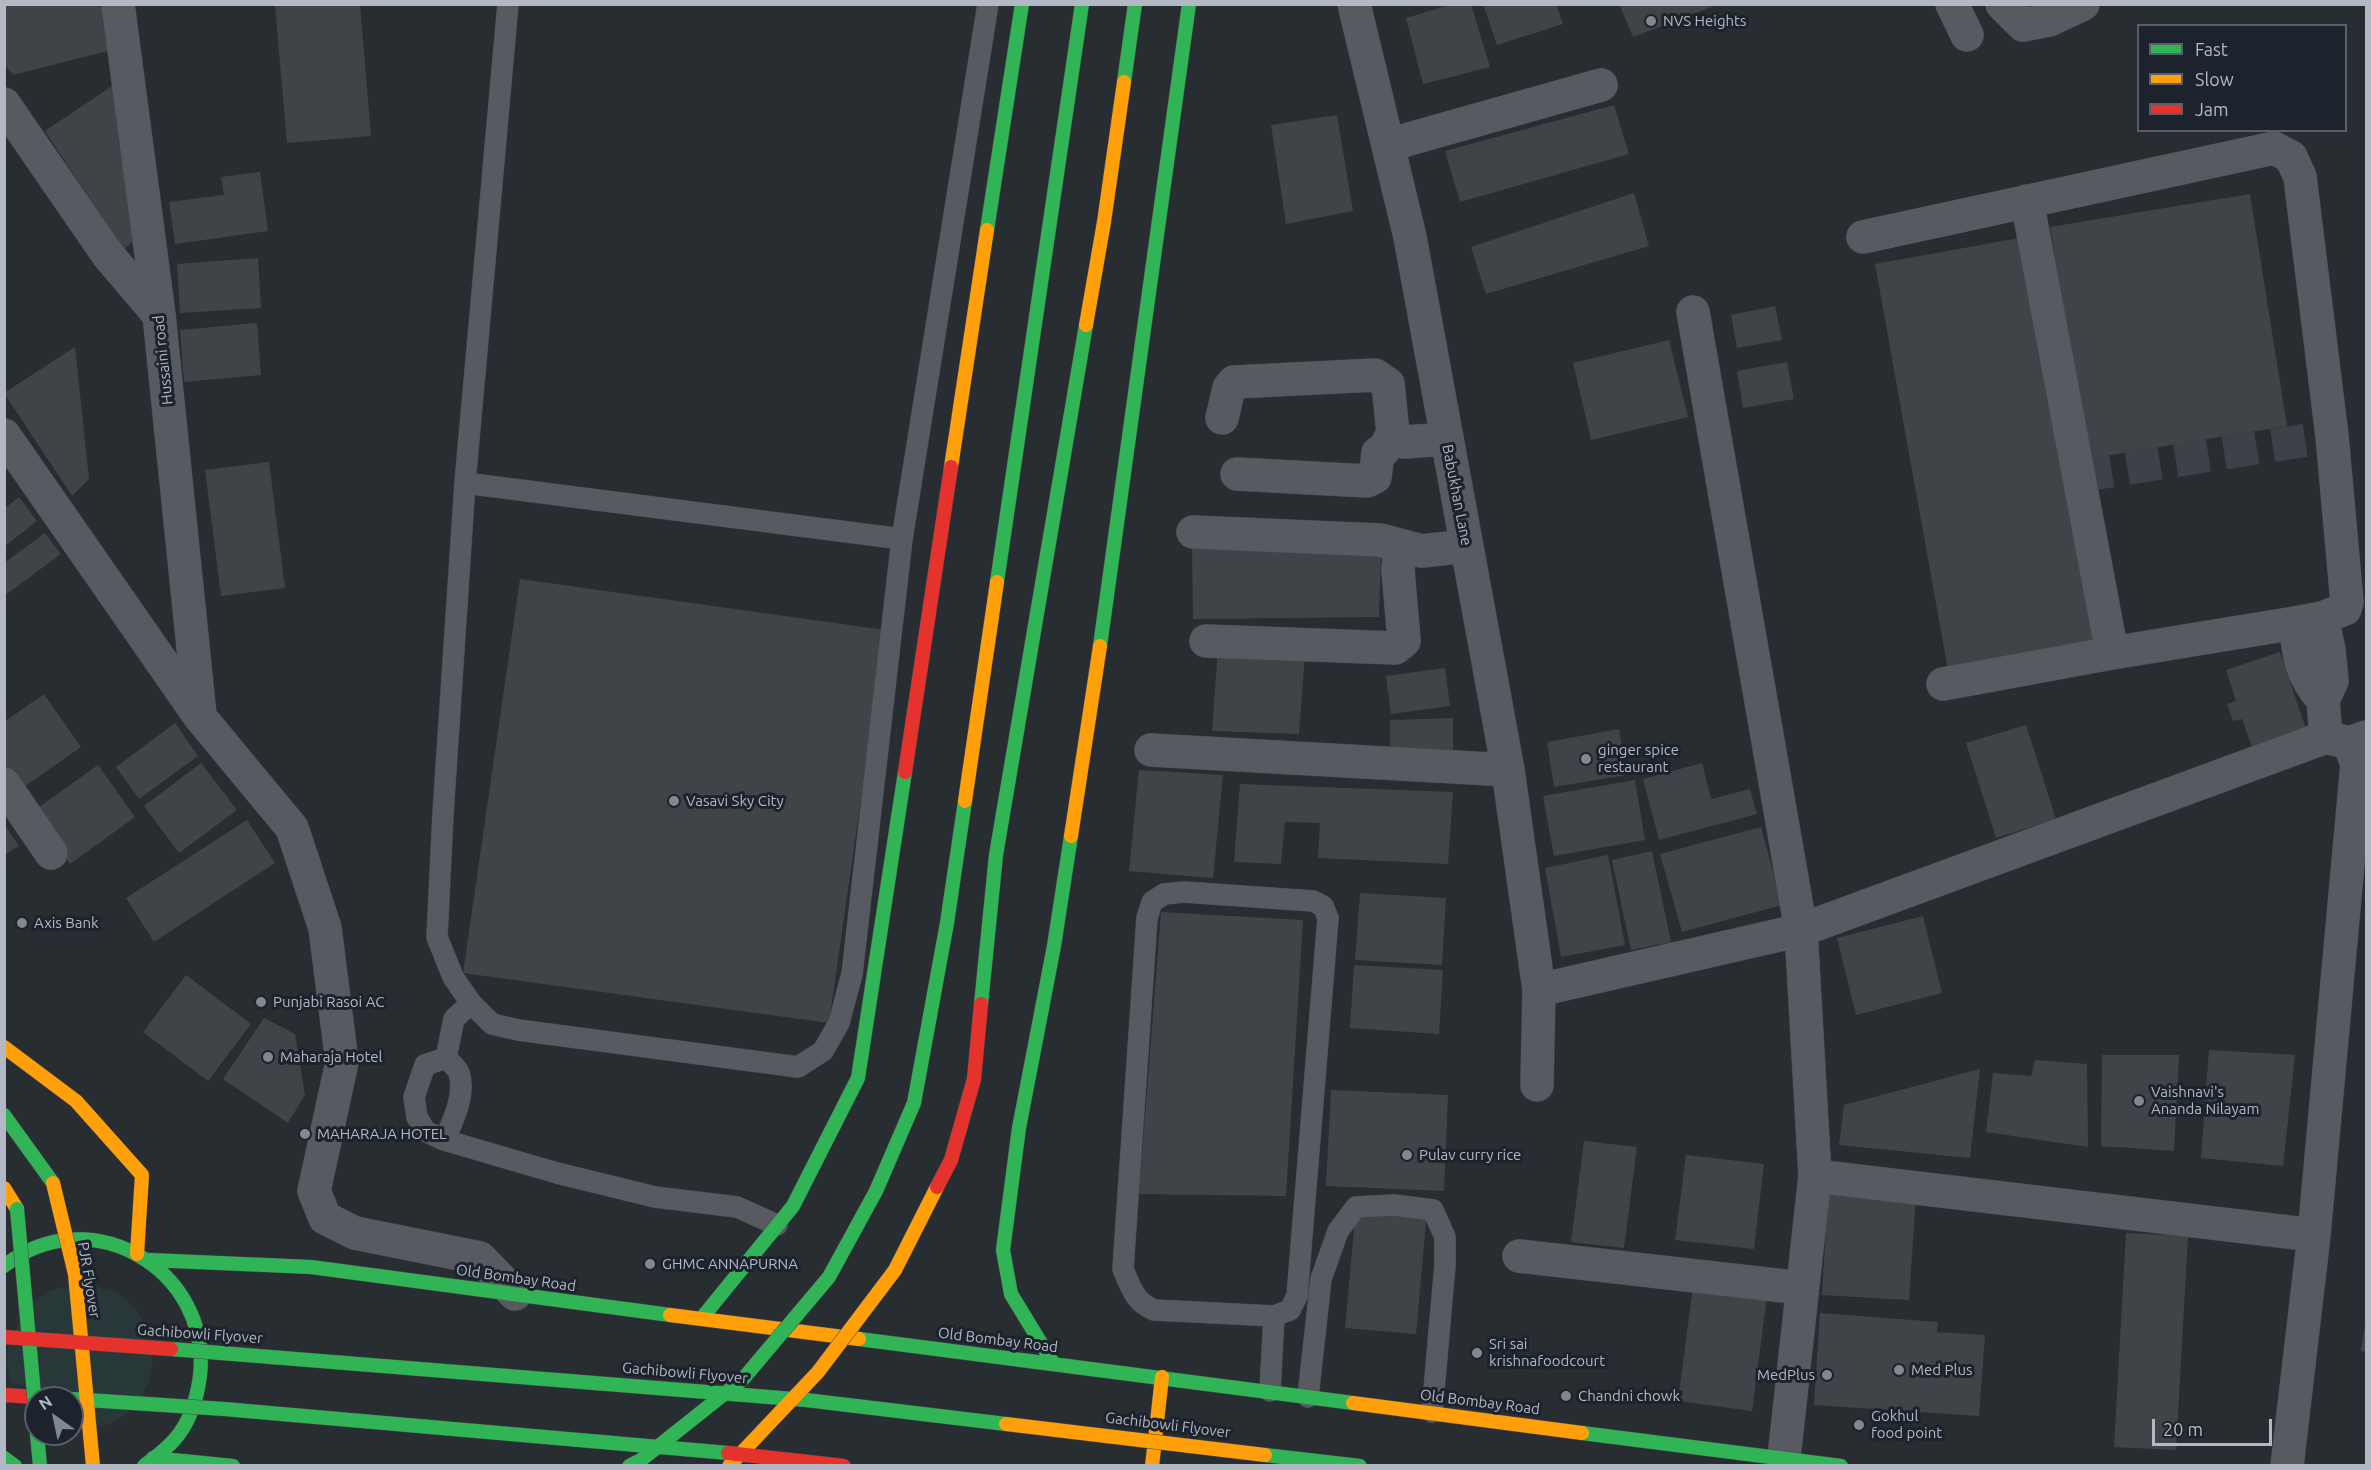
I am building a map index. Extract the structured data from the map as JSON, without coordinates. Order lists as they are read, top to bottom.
{
  "streets": {
    "main road": ["Old Bombay Road", "PJR Flyover", "Gachibowli Flyover"],
    "street": ["Hussaini road", "Babukhan Lane"]
  },
  "places": [
    "NVS Heights",
    "ginger spice restaurant",
    "Vasavi Sky City",
    "Axis Bank",
    "Punjabi Rasoi AC",
    "Maharaja Hotel",
    "Vaishnavi's Ananda Nilayam",
    "MAHARAJA HOTEL",
    "Pulav curry rice",
    "GHMC ANNAPURNA",
    "Sri sai krishnafoodcourt",
    "Med Plus",
    "MedPlus",
    "Chandni chowk",
    "Gokhul food point"
  ],
  "legend": ["Fast", "Slow", "Jam"],
  "scale_bar": "20 m",
  "north": "top left"
}
